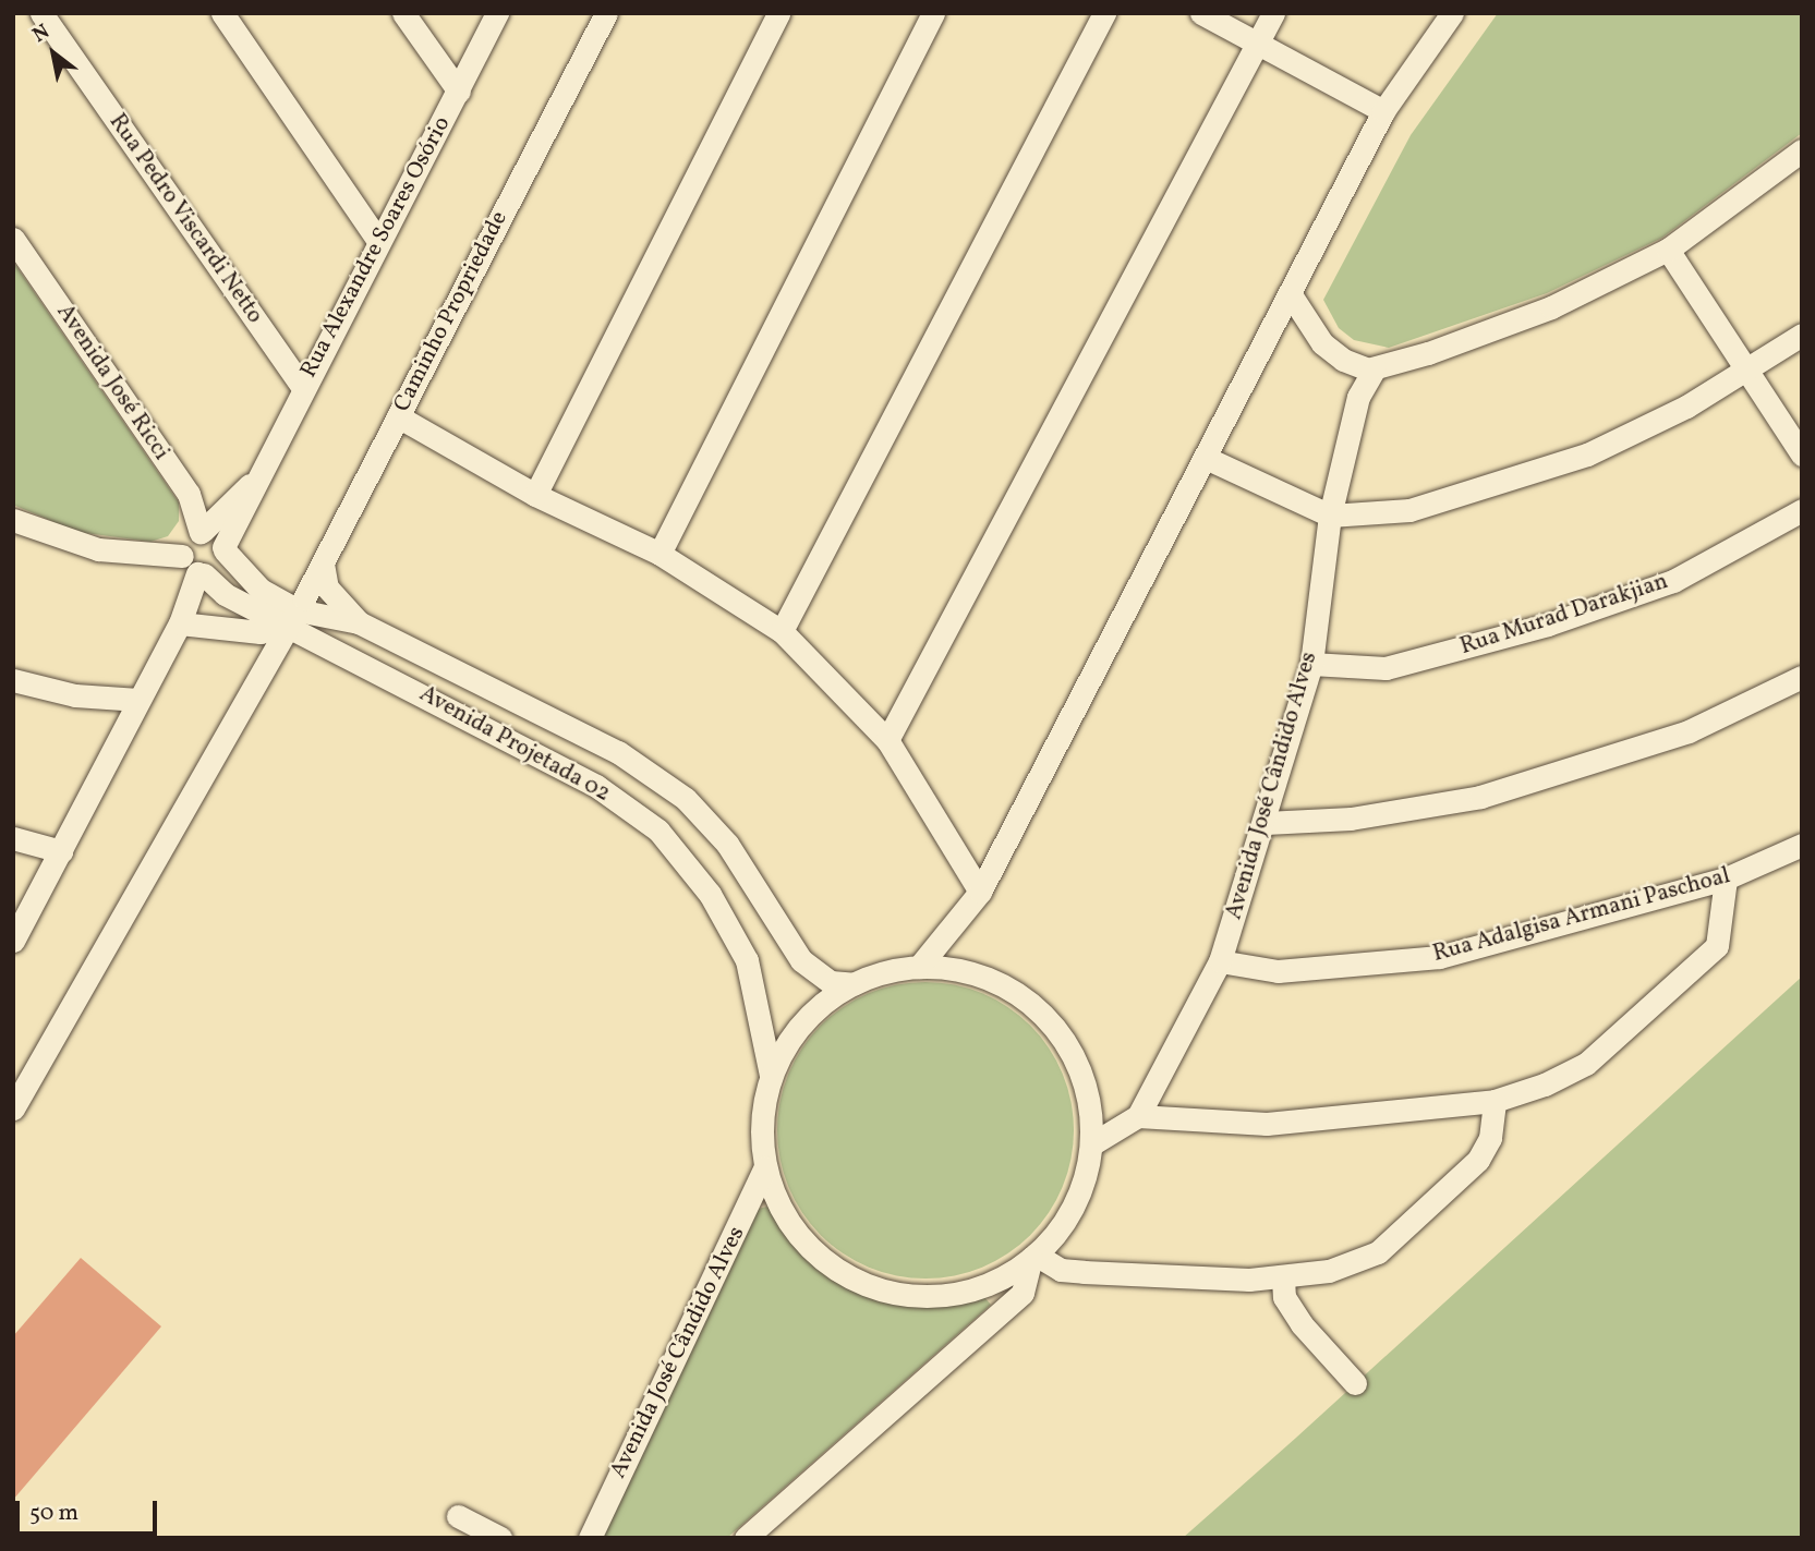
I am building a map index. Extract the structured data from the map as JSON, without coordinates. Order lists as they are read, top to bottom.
{
  "streets": {
    "street": [
      "Rua Pedro Viscardi Netto",
      "Rua Alexandre Soares Osório",
      "Caminho Propriedade",
      "Avenida José Ricci",
      "Rua Murad Darakjian",
      "Avenida Projetada 02",
      "Avenida José Cândido Alves",
      "Rua Adalgisa Armani Paschoal"
    ]
  },
  "crossings": [
    ["Rua Pedro Viscardi Netto", "Rua Alexandre Soares Osório"],
    ["Rua Alexandre Soares Osório", "Avenida José Ricci"],
    ["Rua Alexandre Soares Osório", "Avenida Projetada 02"],
    ["Caminho Propriedade", "Avenida Projetada 02"],
    ["Avenida José Ricci", "Avenida Projetada 02"],
    ["Rua Murad Darakjian", "Avenida José Cândido Alves"],
    ["Avenida José Cândido Alves", "Rua Adalgisa Armani Paschoal"]
  ],
  "scale_bar": "50 m",
  "north": "top left"
}
